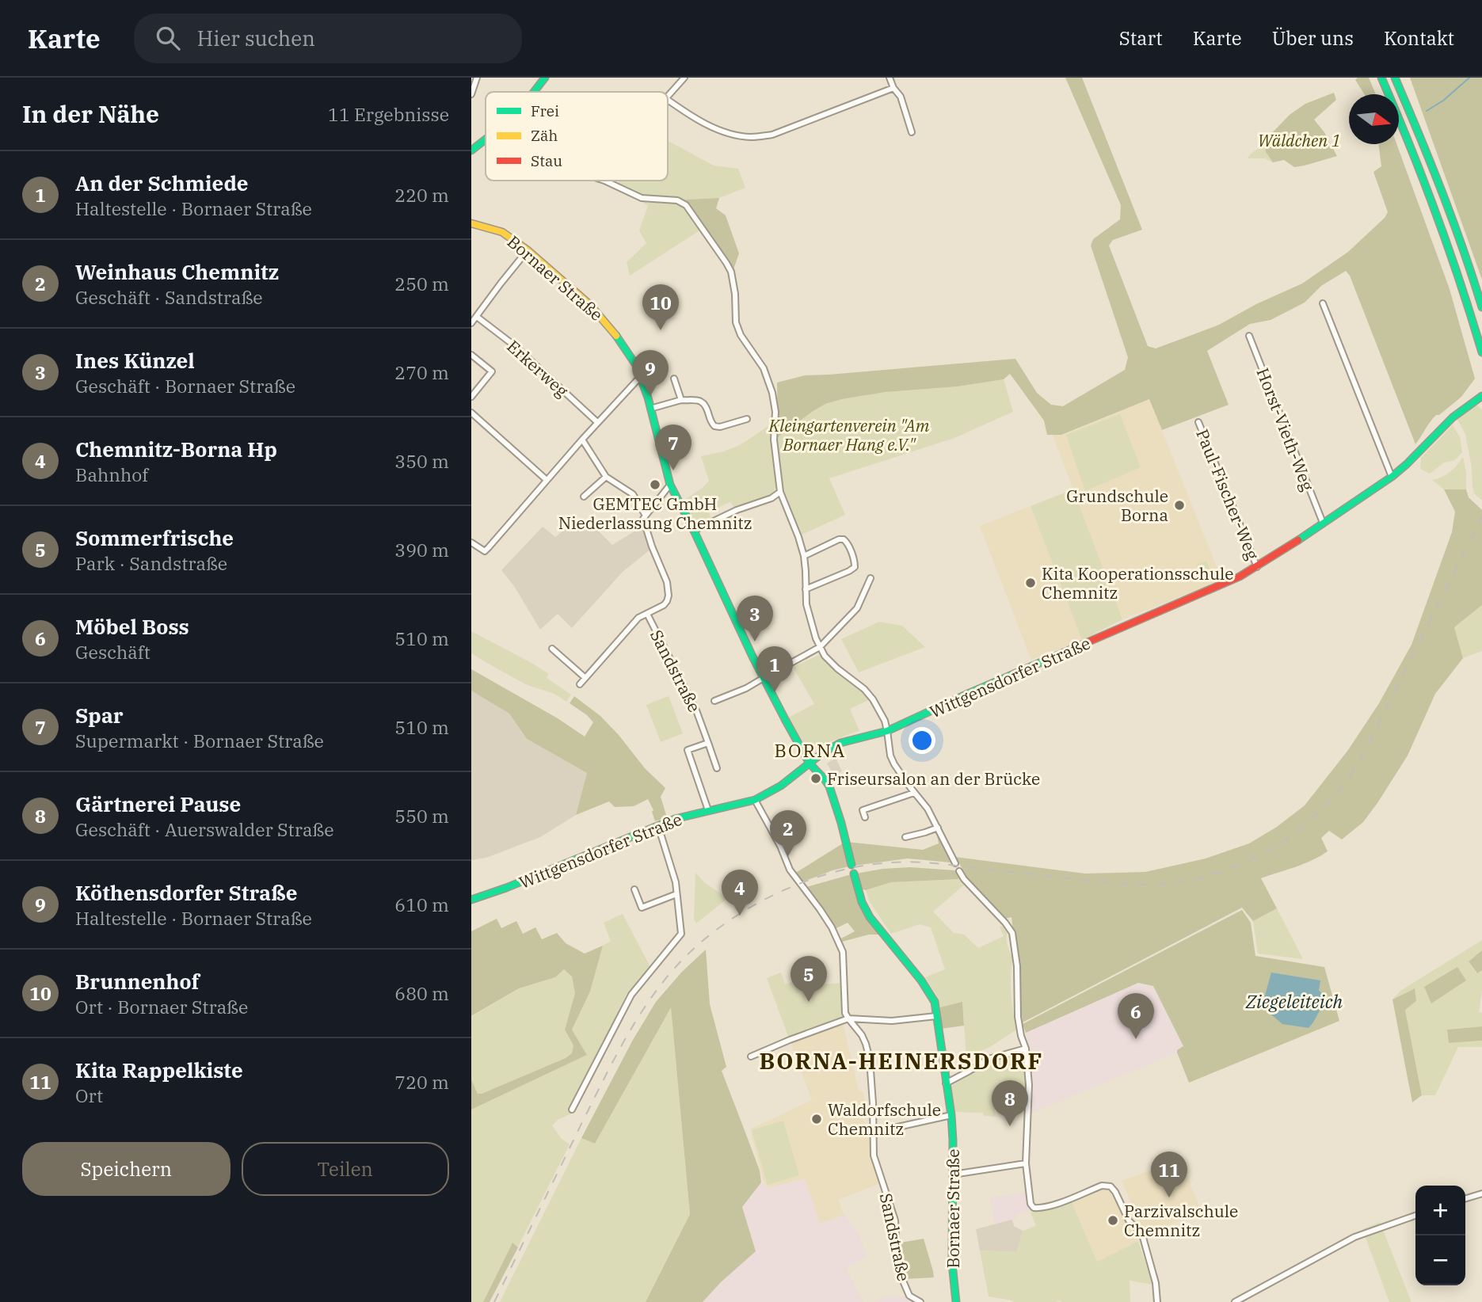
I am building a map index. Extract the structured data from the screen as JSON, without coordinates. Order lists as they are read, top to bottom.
{
  "streets": {
    "main road": ["Bornaer Straße", "Wittgensdorfer Straße"],
    "street": [
      "Erkerweg",
      "Horst-Vieth-Weg",
      "Paul-Fischer-Weg",
      "Sandstraße"
    ]
  },
  "crossings": [
    ["Bornaer Straße", "Wittgensdorfer Straße"],
    ["Horst-Vieth-Weg", "Wittgensdorfer Straße"],
    ["Paul-Fischer-Weg", "Wittgensdorfer Straße"],
    ["Sandstraße", "Wittgensdorfer Straße"]
  ],
  "districts": ["BORNA", "BORNA-HEINERSDORF"],
  "water": ["Ziegeleiteich"],
  "parks": ["Wäldchen 1", "Kleingartenverein \"Am Bornaer Hang e.V.\""],
  "places": [
    "GEMTEC GmbH Niederlassung Chemnitz",
    "Grundschule Borna",
    "Kita Kooperationsschule Chemnitz",
    "Friseursalon an der Brücke",
    "Waldorfschule Chemnitz",
    "Parzivalschule Chemnitz"
  ],
  "legend": ["Frei", "Zäh", "Stau"],
  "north": "right",
  "page": {
    "header": "Karte",
    "search": "Hier suchen",
    "nav": [
      "Start",
      "Karte",
      "Über uns",
      "Kontakt"
    ],
    "heading": ["In der Nähe", "11 Ergebnisse"],
    "list": [
      {
        "mark": "1",
        "name": "An der Schmiede",
        "note": "Haltestelle · Bornaer Straße",
        "value": "220 m"
      },
      {
        "mark": "2",
        "name": "Weinhaus Chemnitz",
        "note": "Geschäft · Sandstraße",
        "value": "250 m"
      },
      {
        "mark": "3",
        "name": "Ines Künzel",
        "note": "Geschäft · Bornaer Straße",
        "value": "270 m"
      },
      {
        "mark": "4",
        "name": "Chemnitz-Borna Hp",
        "note": "Bahnhof",
        "value": "350 m"
      },
      {
        "mark": "5",
        "name": "Sommerfrische",
        "note": "Park · Sandstraße",
        "value": "390 m"
      },
      {
        "mark": "6",
        "name": "Möbel Boss",
        "note": "Geschäft",
        "value": "510 m"
      },
      {
        "mark": "7",
        "name": "Spar",
        "note": "Supermarkt · Bornaer Straße",
        "value": "510 m"
      },
      {
        "mark": "8",
        "name": "Gärtnerei Pause",
        "note": "Geschäft · Auerswalder Straße",
        "value": "550 m"
      },
      {
        "mark": "9",
        "name": "Köthensdorfer Straße",
        "note": "Haltestelle · Bornaer Straße",
        "value": "610 m"
      },
      {
        "mark": "10",
        "name": "Brunnenhof",
        "note": "Ort · Bornaer Straße",
        "value": "680 m"
      },
      {
        "mark": "11",
        "name": "Kita Rappelkiste",
        "note": "Ort",
        "value": "720 m"
      }
    ],
    "pins": [
      "10",
      "9",
      "7",
      "3",
      "1",
      "2",
      "4",
      "5",
      "6",
      "8",
      "11"
    ],
    "buttons": ["Speichern", "Teilen"],
    "map_buttons": ["+", "−"]
  }
}
